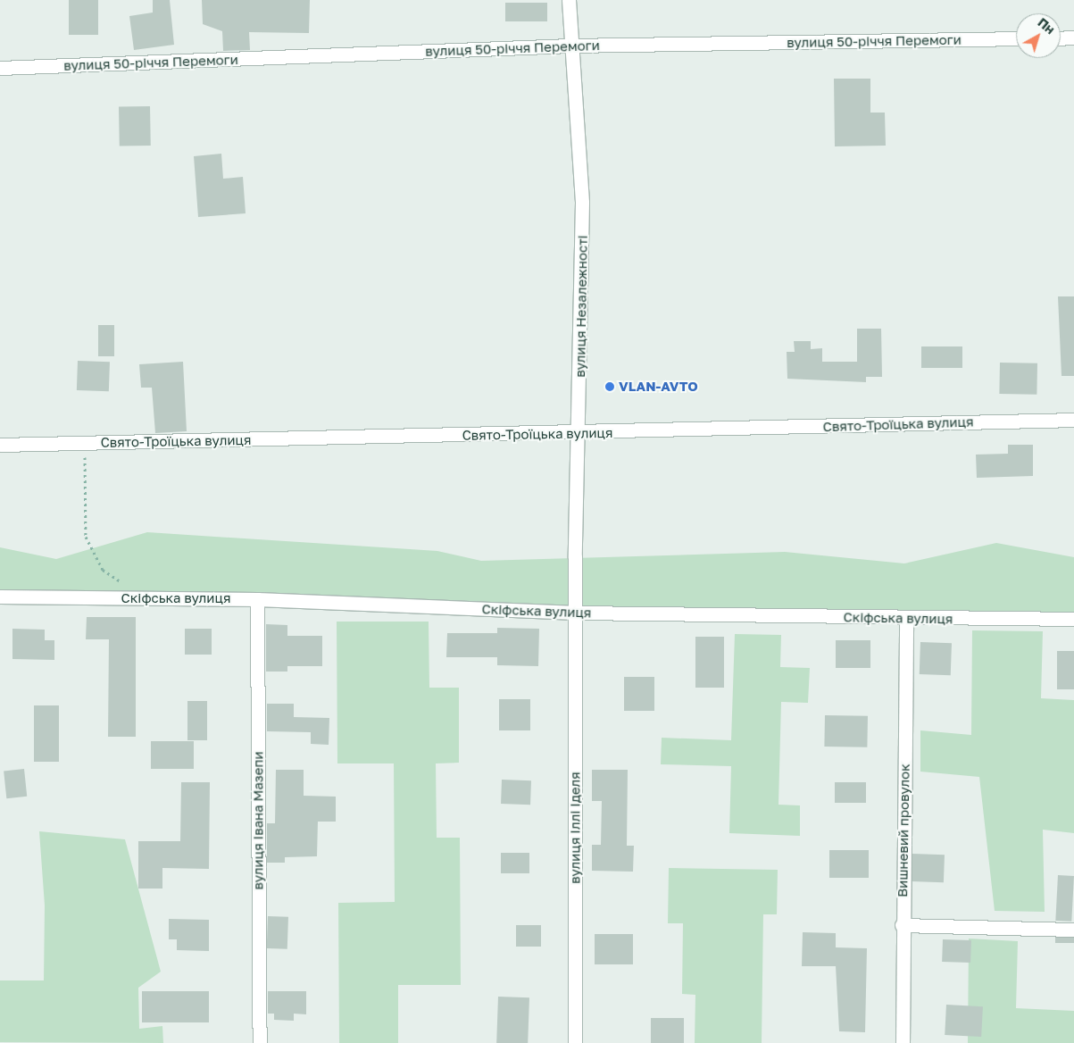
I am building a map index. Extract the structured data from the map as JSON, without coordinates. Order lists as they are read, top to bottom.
{
  "streets": {
    "street": [
      "вулиця 50-річчя Перемоги",
      "вулиця Незалежності",
      "Свято-Троїцька вулиця",
      "Скіфська вулиця",
      "вулиця Івана Мазепи",
      "вулиця Іллі Іделя",
      "Вишневий провулок"
    ]
  },
  "crossings": [
    ["вулиця 50-річчя Перемоги", "вулиця Незалежності"],
    ["вулиця Незалежності", "Свято-Троїцька вулиця"],
    ["вулиця Незалежності", "Скіфська вулиця"],
    ["вулиця Незалежності", "вулиця Іллі Іделя"],
    ["Скіфська вулиця", "вулиця Івана Мазепи"],
    ["Скіфська вулиця", "вулиця Іллі Іделя"],
    ["Скіфська вулиця", "Вишневий провулок"]
  ],
  "places": ["VLAN-AVTO"],
  "north": "top right"
}
